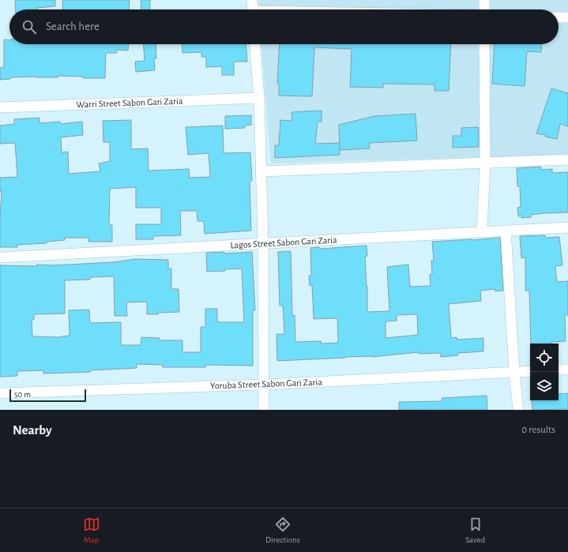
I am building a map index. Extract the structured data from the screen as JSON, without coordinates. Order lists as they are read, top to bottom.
{
  "streets": {
    "street": ["Warri Street Sabon Gari Zaria", "Lagos Street Sabon Gari Zaria", "Yoruba Street Sabon Gari Zaria"]
  },
  "scale_bar": "50 m",
  "page": {
    "search": "Search here",
    "scale": "50 m",
    "heading": ["Nearby", "0 results"],
    "nav": ["Map", "Directions", "Saved"]
  }
}
